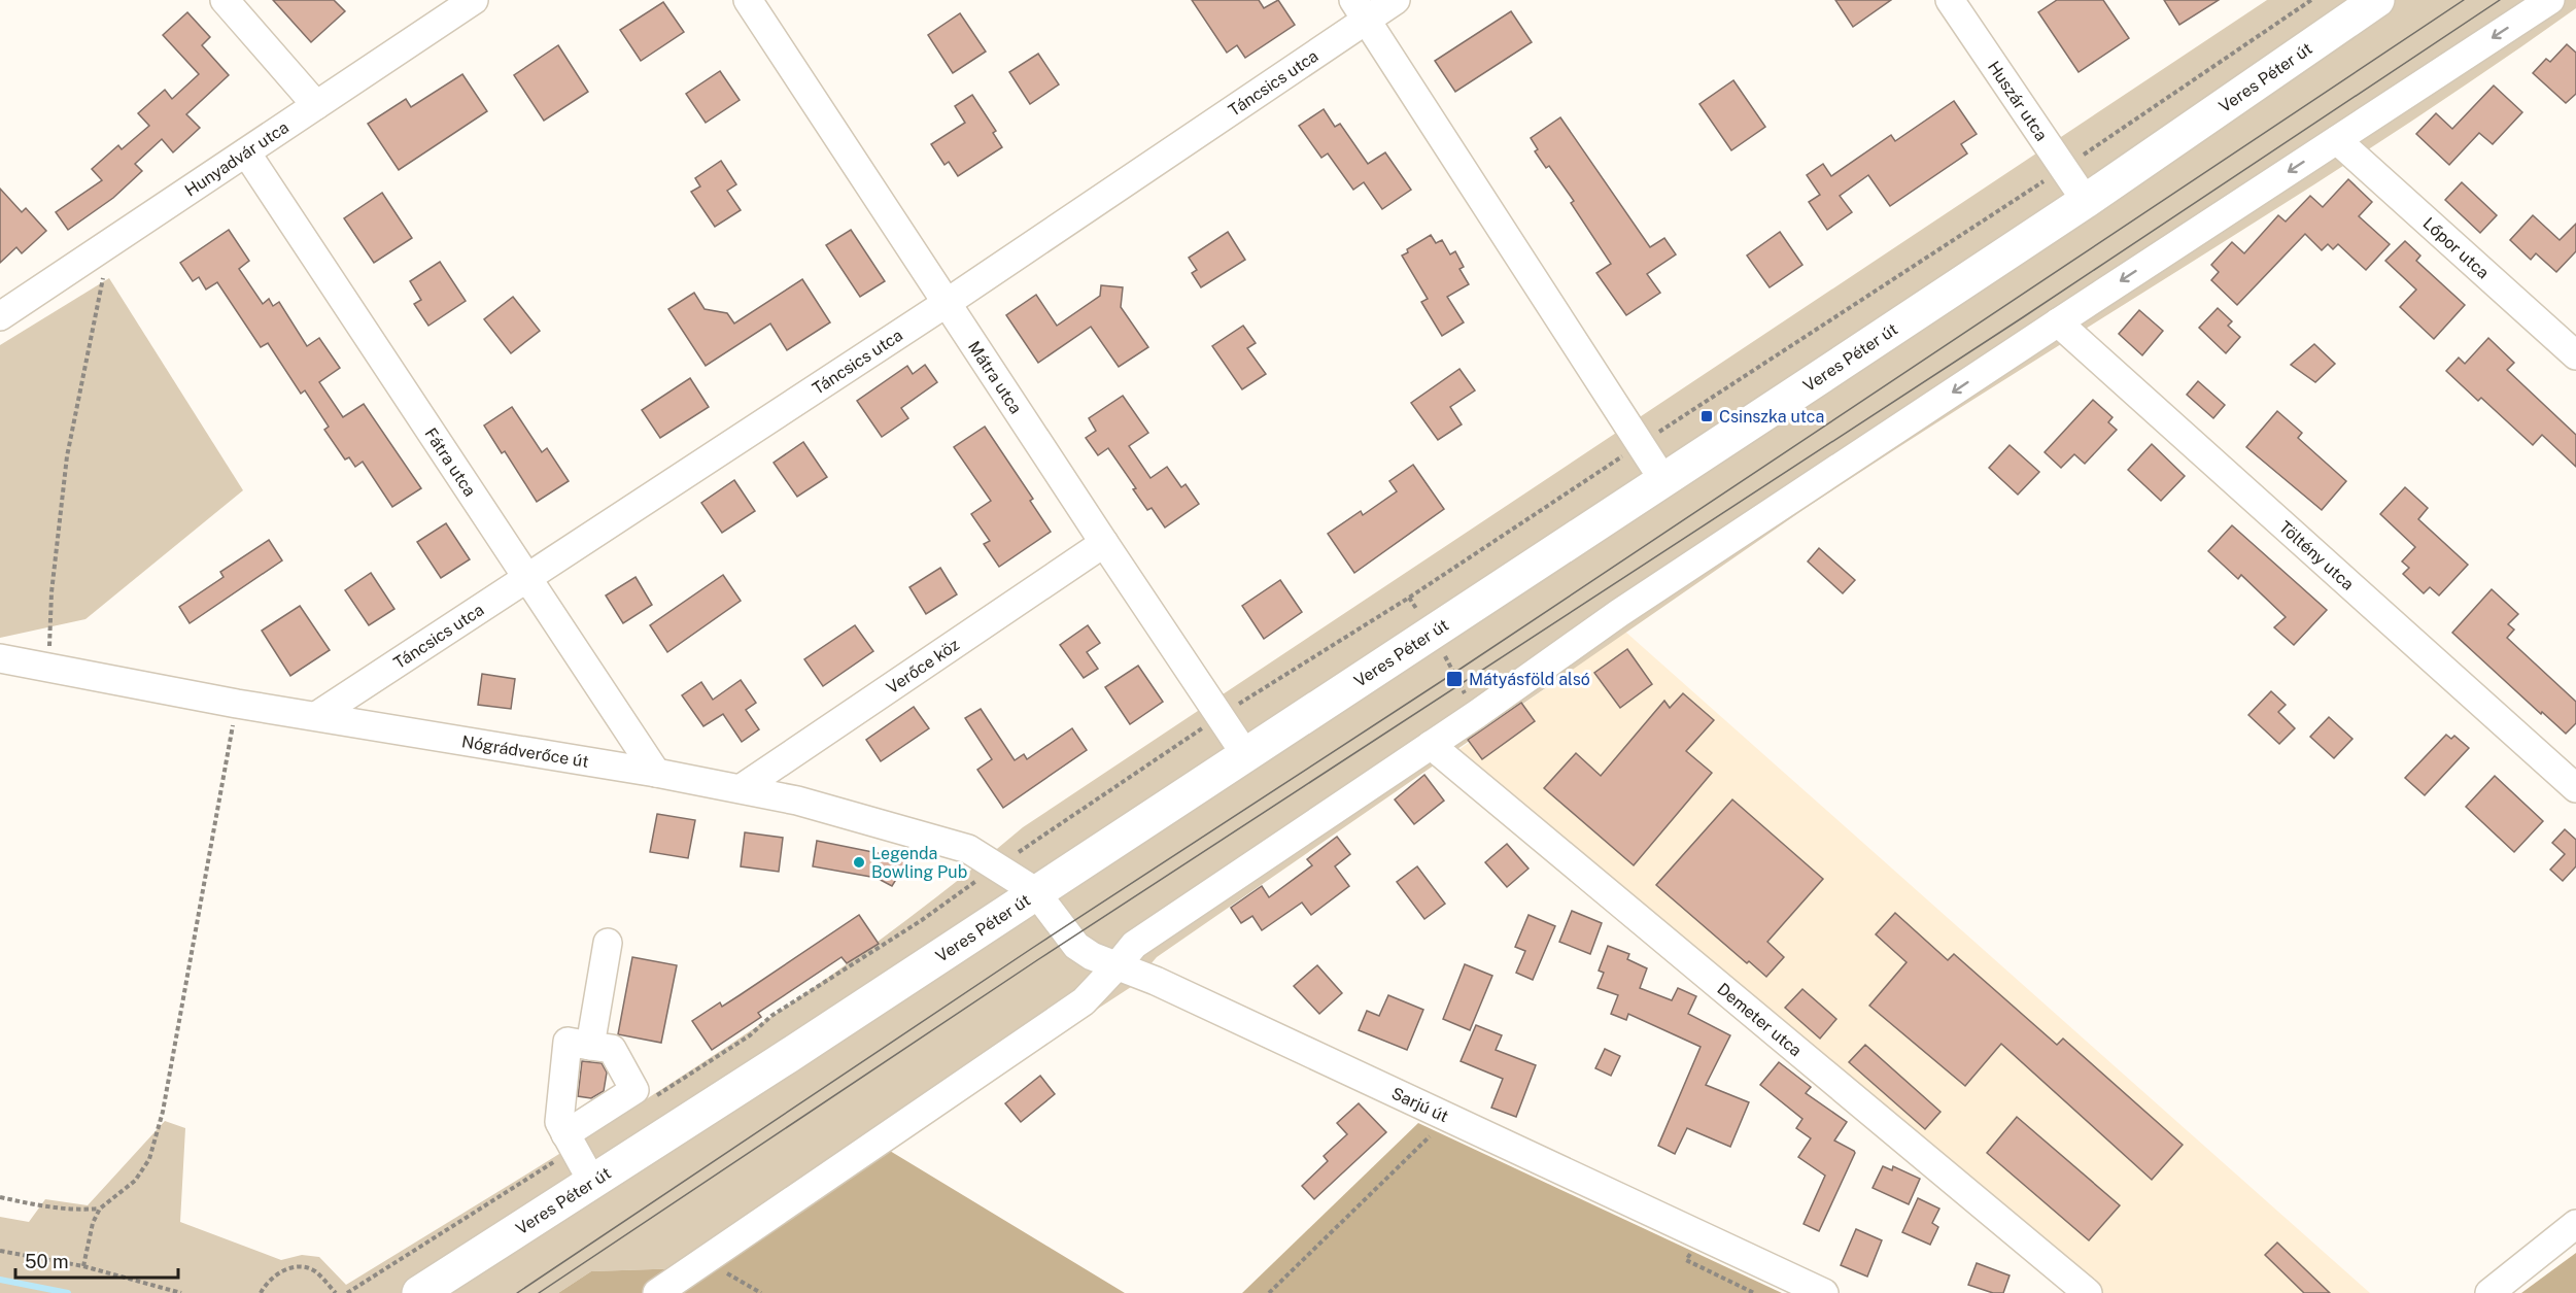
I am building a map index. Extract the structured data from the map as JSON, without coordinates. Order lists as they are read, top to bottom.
{
  "streets": {
    "main road": ["Veres Péter út"],
    "street": [
      "Táncsics utca",
      "Huszár utca",
      "Hunyadvár utca",
      "Lőpor utca",
      "Mátra utca",
      "Fátra utca",
      "Töltény utca",
      "Verőce köz",
      "Nógrádverőce út",
      "Demeter utca",
      "Sarjú út"
    ]
  },
  "crossings": [
    ["Veres Péter út", "Huszár utca"],
    ["Veres Péter út", "Mátra utca"],
    ["Veres Péter út", "Nógrádverőce út"],
    ["Veres Péter út", "Sarjú út"],
    ["Táncsics utca", "Mátra utca"],
    ["Táncsics utca", "Fátra utca"],
    ["Táncsics utca", "Nógrádverőce út"],
    ["Hunyadvár utca", "Fátra utca"],
    ["Mátra utca", "Verőce köz"],
    ["Fátra utca", "Nógrádverőce út"],
    ["Verőce köz", "Nógrádverőce út"],
    ["Nógrádverőce út", "Sarjú út"]
  ],
  "places": {
    "transit": ["Csinszka utca", "Mátyásföld alsó"],
    "other": ["Legenda Bowling Pub"]
  },
  "scale_bar": "50 m"
}
